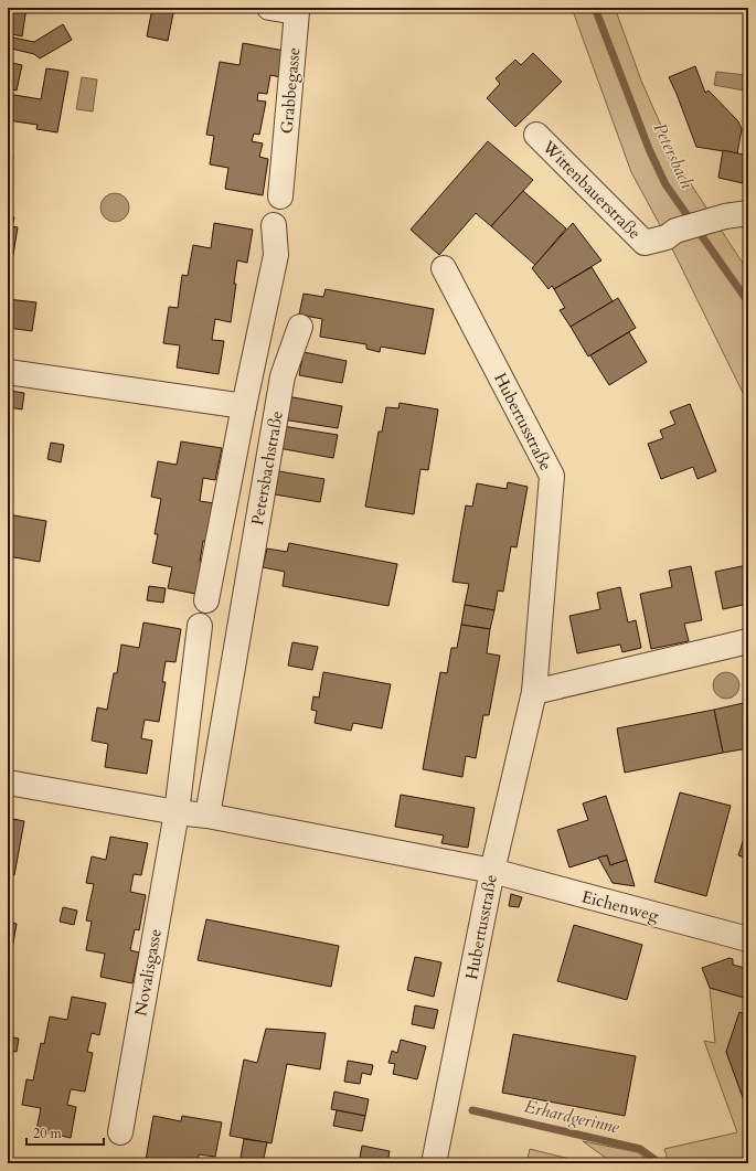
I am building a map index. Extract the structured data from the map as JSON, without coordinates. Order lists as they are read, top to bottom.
{
  "streets": {
    "street": [
      "Grabbegasse",
      "Wittenbauerstraße",
      "Hubertusstraße",
      "Petersbachstraße",
      "Eichenweg",
      "Novalisgasse"
    ]
  },
  "crossings": [
    ["Hubertusstraße", "Eichenweg"]
  ],
  "water": ["Petersbach", "Erhardgerinne"],
  "scale_bar": "20 m"
}
